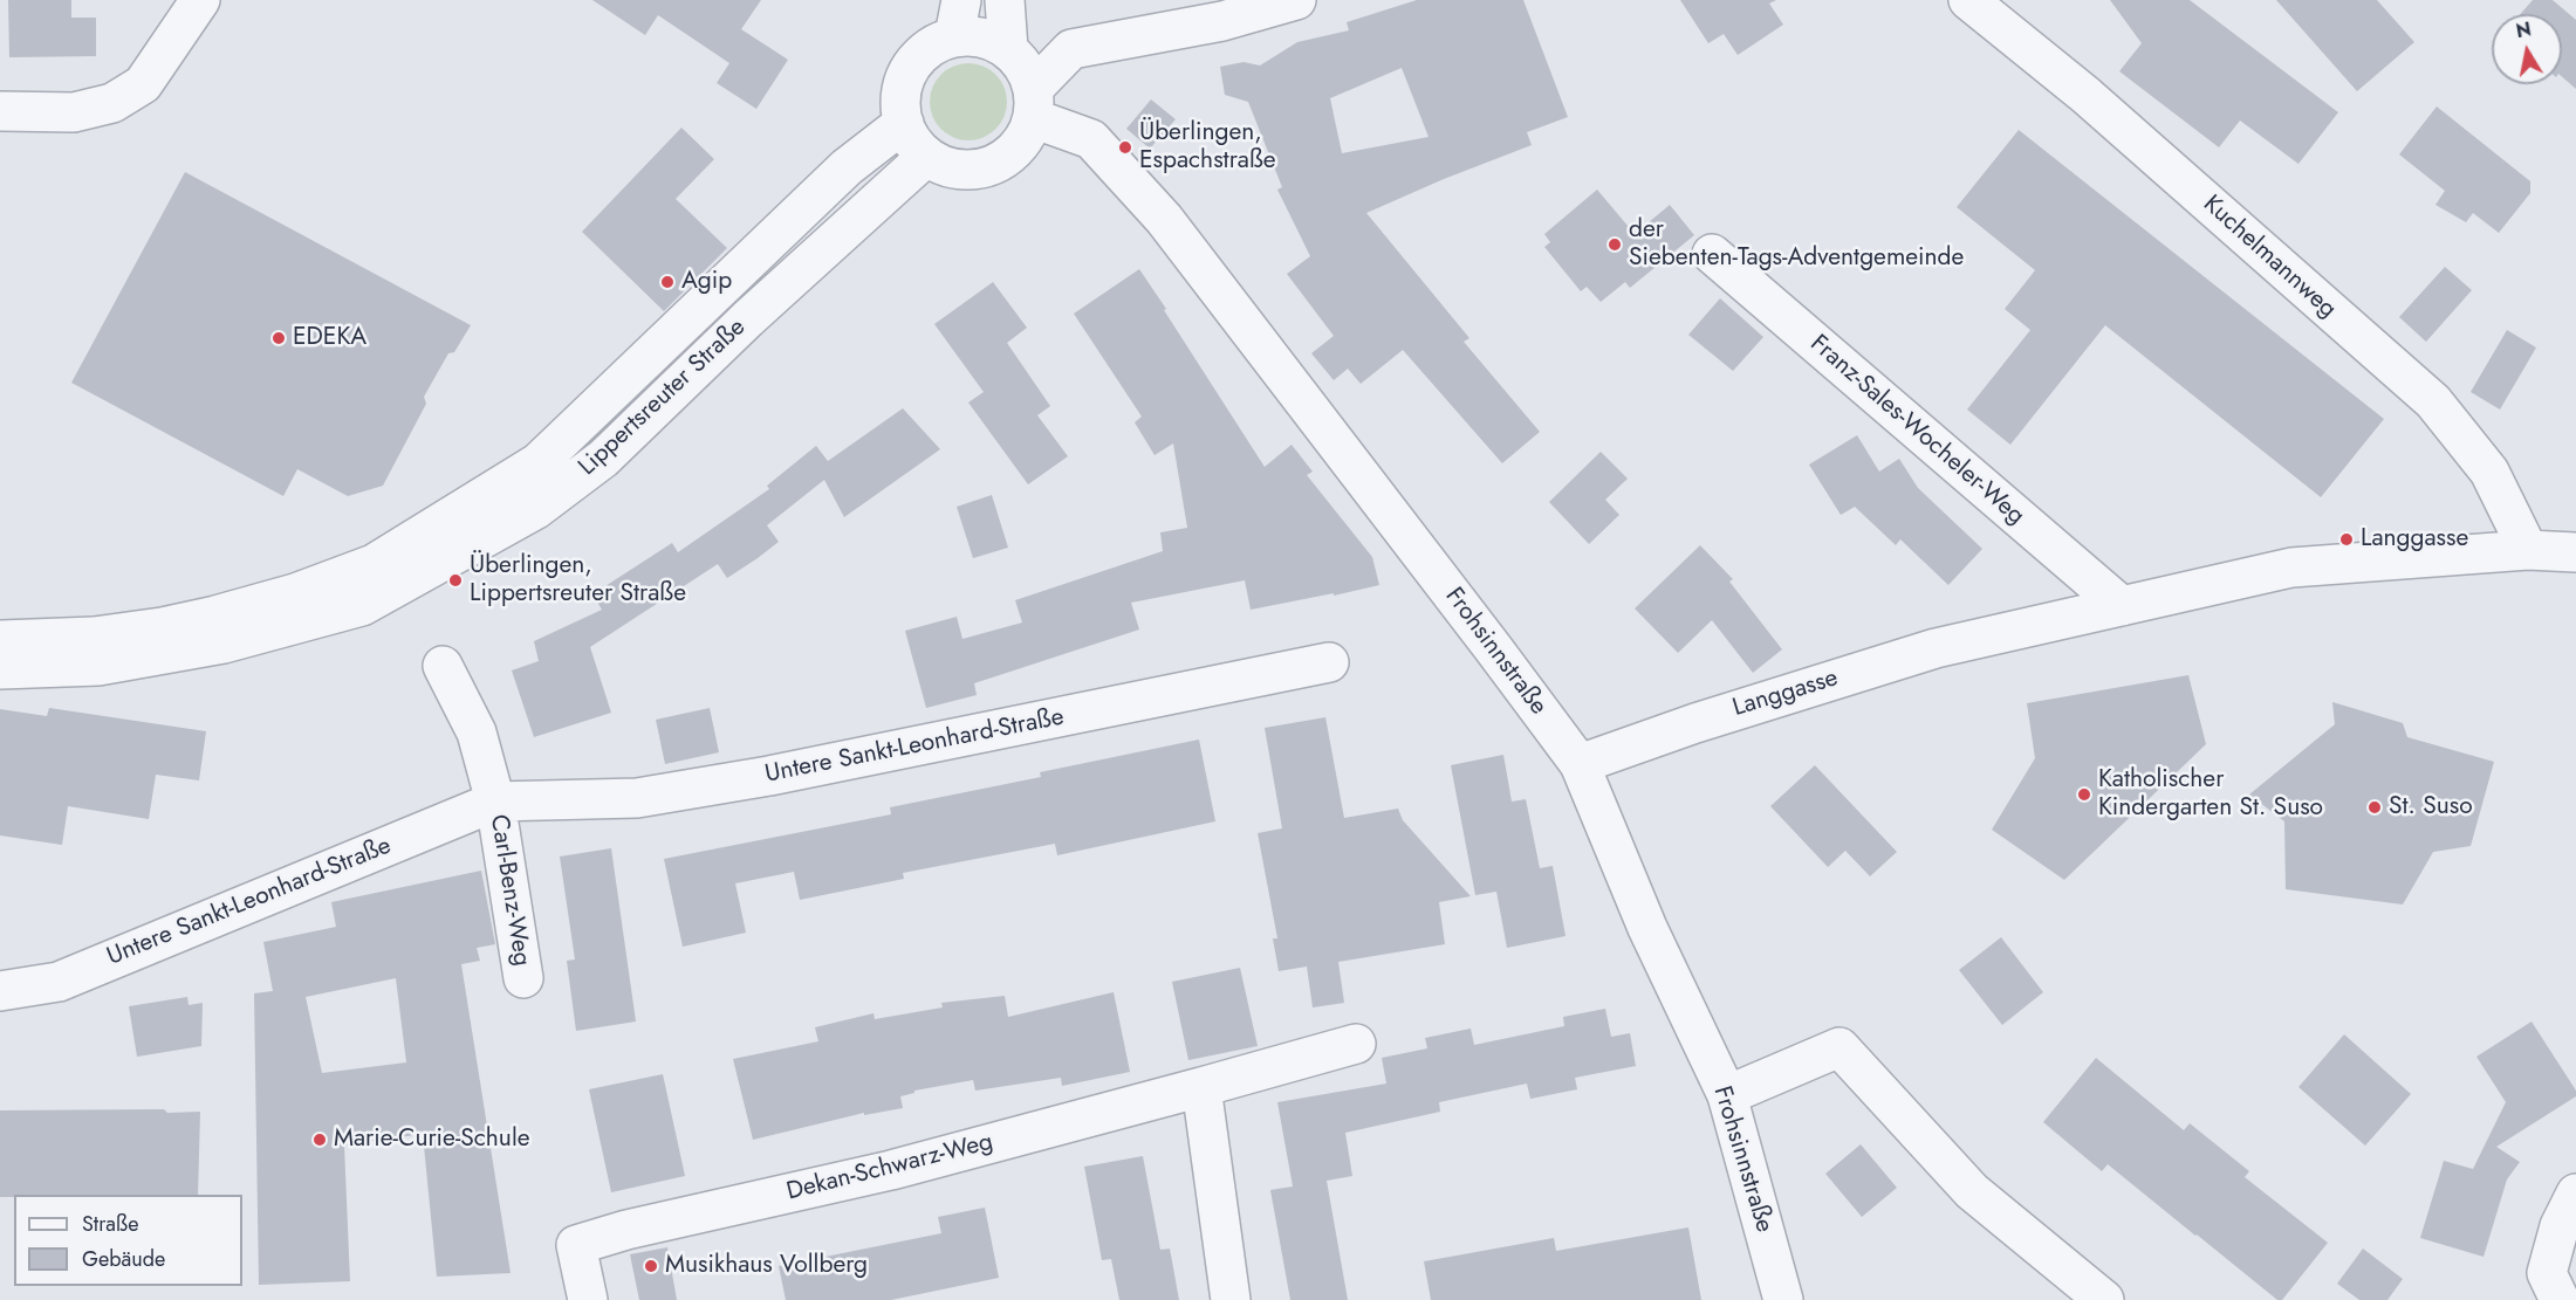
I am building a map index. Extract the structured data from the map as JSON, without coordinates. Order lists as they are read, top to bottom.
{
  "streets": {
    "street": [
      "Kuchelmannweg",
      "Lippertsreuter Straße",
      "Franz-Sales-Wocheler-Weg",
      "Frohsinnstraße",
      "Langgasse",
      "Untere Sankt-Leonhard-Straße",
      "Carl-Benz-Weg",
      "Dekan-Schwarz-Weg"
    ]
  },
  "crossings": [
    ["Kuchelmannweg", "Langgasse"],
    ["Lippertsreuter Straße", "Frohsinnstraße"],
    ["Franz-Sales-Wocheler-Weg", "Langgasse"],
    ["Frohsinnstraße", "Langgasse"],
    ["Untere Sankt-Leonhard-Straße", "Carl-Benz-Weg"]
  ],
  "places": [
    "Überlingen, Espachstraße",
    "der Siebenten-Tags-Adventgemeinde",
    "Agip",
    "EDEKA",
    "Langgasse",
    "Überlingen, Lippertsreuter Straße",
    "Katholischer Kindergarten St. Suso",
    "St. Suso",
    "Marie-Curie-Schule",
    "Musikhaus Vollberg"
  ],
  "legend": ["Straße", "Gebäude"],
  "north": "top"
}
